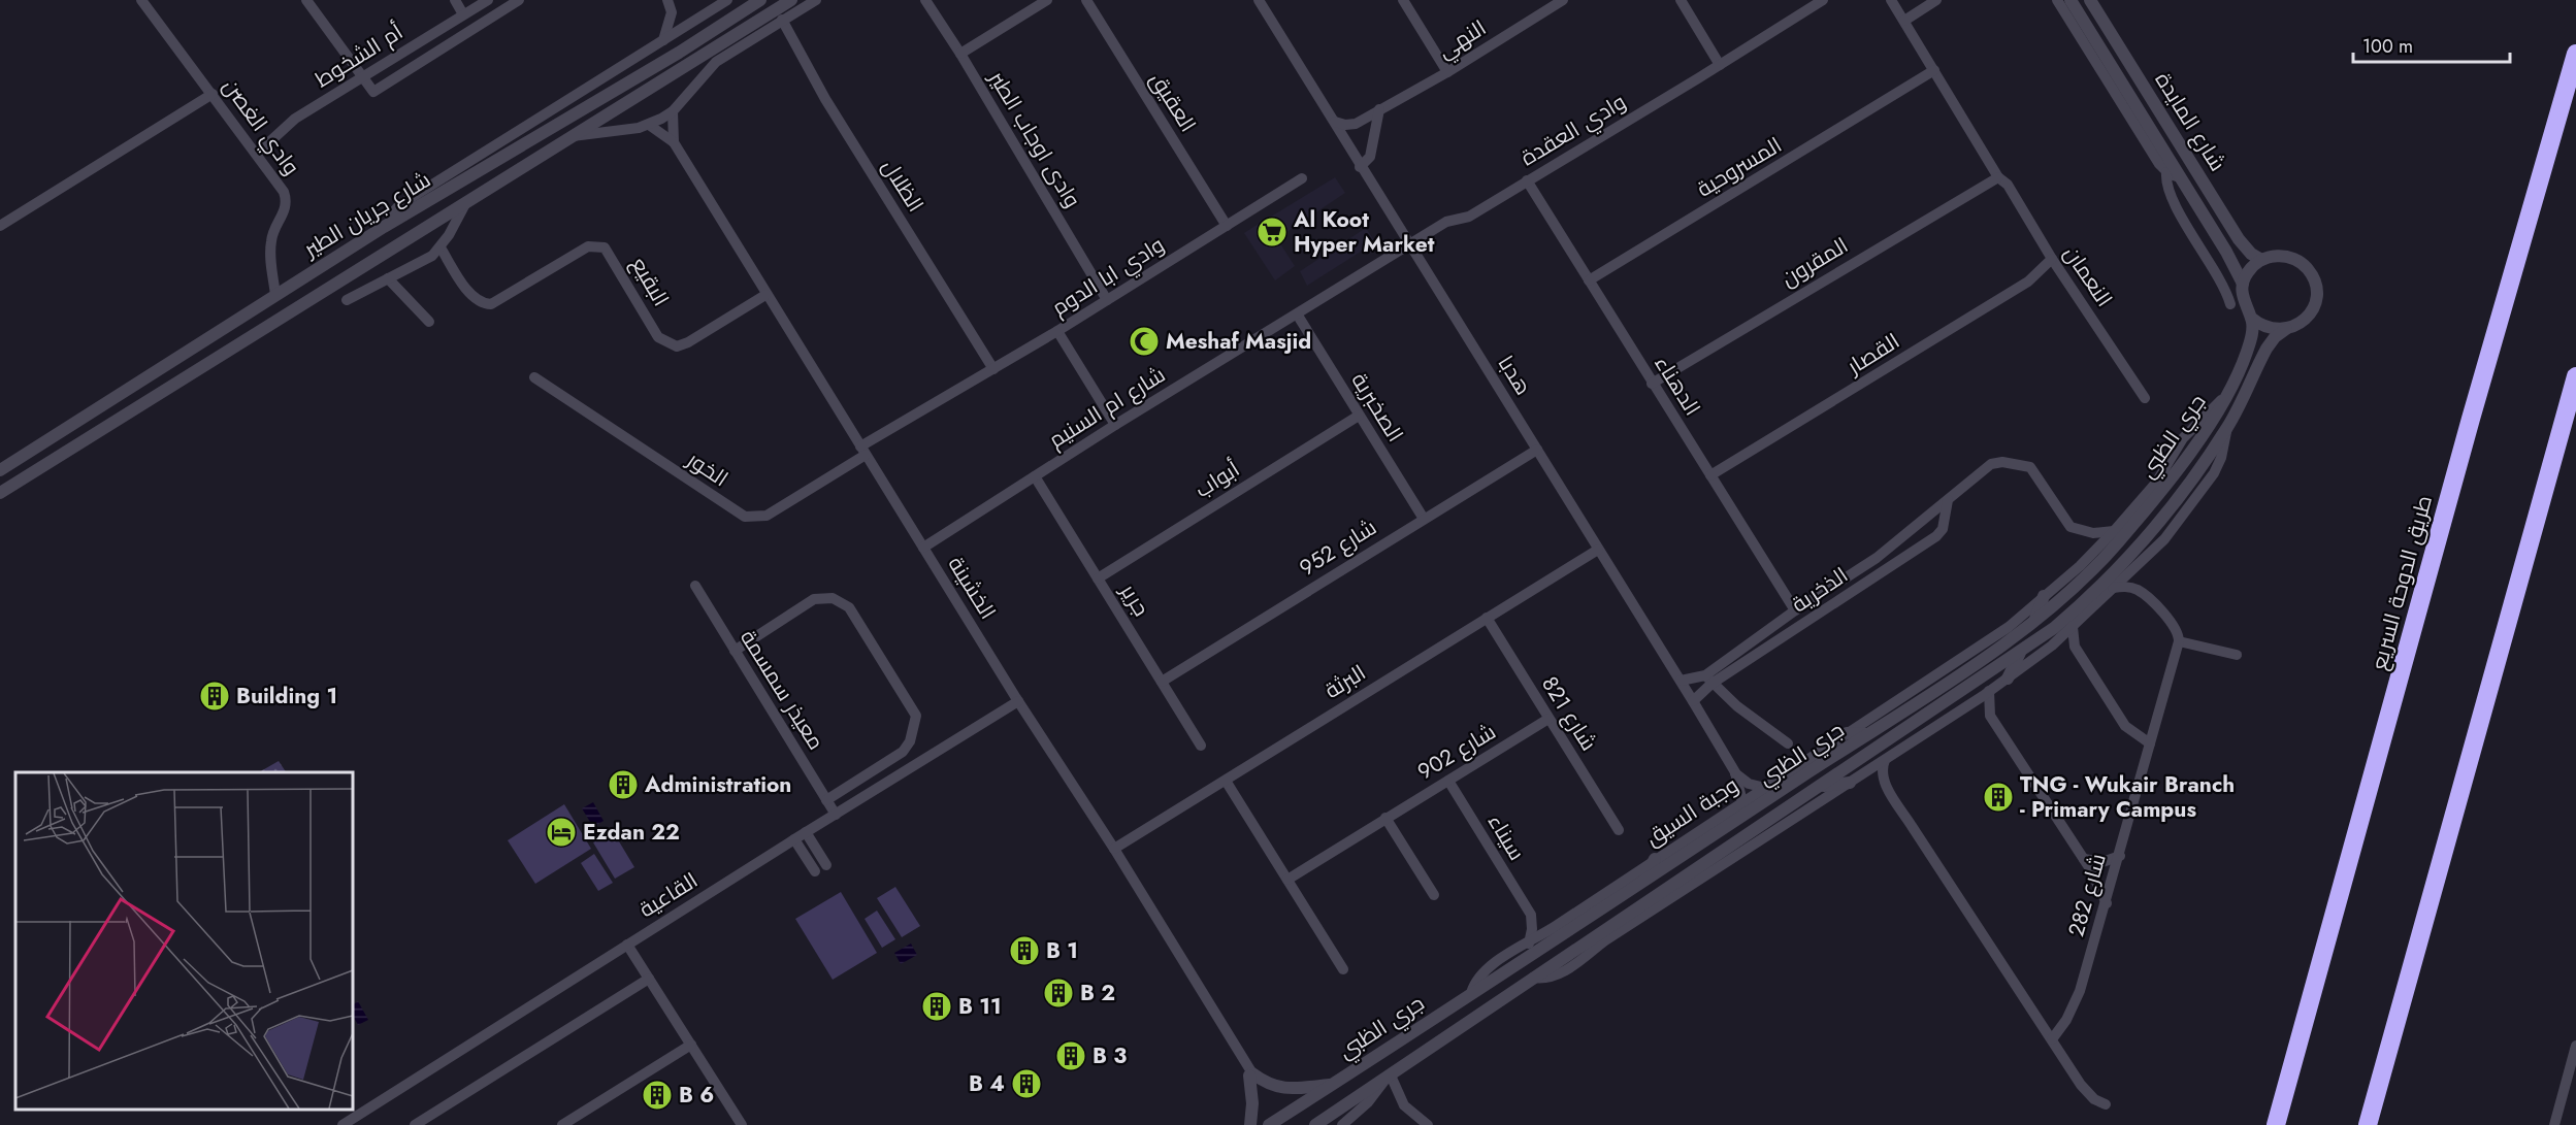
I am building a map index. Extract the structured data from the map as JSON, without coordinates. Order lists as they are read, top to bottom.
{
  "streets": {
    "highway": ["طريق الدوحة السريع"],
    "street": [
      "النهي",
      "أم الشخوط",
      "العقيق",
      "شارع المايدة",
      "وادي الغصن",
      "وادي العقدة",
      "وادى اوجاب الطير",
      "المسروحية",
      "الظلال",
      "شارع جريان الطير",
      "المقرون",
      "وادي ابا الدوم",
      "النعمان",
      "البقيع",
      "القصار",
      "هدبا",
      "الدهناء",
      "شارع ام السنيم",
      "الصخبرية",
      "جري الظبي",
      "الخور",
      "أبواب",
      "شارع 952",
      "الخشينة",
      "الذخرية",
      "جرير",
      "البرثة",
      "معيذر سمسمة",
      "شارع 821",
      "شارع 902",
      "وجبة السيق",
      "سيناء",
      "القاعية",
      "شارع 282"
    ]
  },
  "crossings": [
    ["أم الشخوط", "وادي الغصن"],
    ["العقيق", "وادي ابا الدوم"],
    ["شارع المايدة", "جري الظبي"],
    ["وادي الغصن", "شارع جريان الطير"],
    ["وادي العقدة", "هدبا"],
    ["وادي العقدة", "الدهناء"],
    ["وادي العقدة", "شارع ام السنيم"],
    ["وادى اوجاب الطير", "وادي ابا الدوم"],
    ["المسروحية", "النعمان"],
    ["المسروحية", "الدهناء"],
    ["الظلال", "شارع جريان الطير"],
    ["الظلال", "وادي ابا الدوم"],
    ["شارع جريان الطير", "الخشينة"],
    ["المقرون", "النعمان"],
    ["المقرون", "الدهناء"],
    ["وادي ابا الدوم", "الخور"],
    ["النعمان", "القصار"],
    ["البقيع", "الخشينة"],
    ["القصار", "الدهناء"],
    ["هدبا", "شارع ام السنيم"],
    ["هدبا", "شارع 952"],
    ["هدبا", "الذخرية"],
    ["هدبا", "البرثة"],
    ["هدبا", "وجبة السيق"],
    ["الدهناء", "الذخرية"],
    ["شارع ام السنيم", "الصخبرية"],
    ["شارع ام السنيم", "الخشينة"],
    ["شارع ام السنيم", "جرير"],
    ["الصخبرية", "أبواب"],
    ["الصخبرية", "شارع 952"],
    ["جري الظبي", "وجبة السيق"],
    ["الخور", "الخشينة"],
    ["أبواب", "جرير"],
    ["شارع 952", "جرير"],
    ["الخشينة", "البرثة"],
    ["الخشينة", "القاعية"],
    ["الذخرية", "وجبة السيق"],
    ["البرثة", "شارع 821"],
    ["معيذر سمسمة", "القاعية"],
    ["شارع 821", "شارع 902"],
    ["شارع 902", "سيناء"]
  ],
  "places": {
    "supermarket": ["Al Koot Hyper Market"],
    "mosque": ["Meshaf Masjid"],
    "building": [
      "Building 1",
      "Administration",
      "TNG - Wukair Branch - Primary Campus",
      "B 1",
      "B 2",
      "B 11",
      "B 3",
      "B 4",
      "B 6"
    ],
    "hotel": ["Ezdan 22"]
  },
  "scale_bar": "100 m"
}
